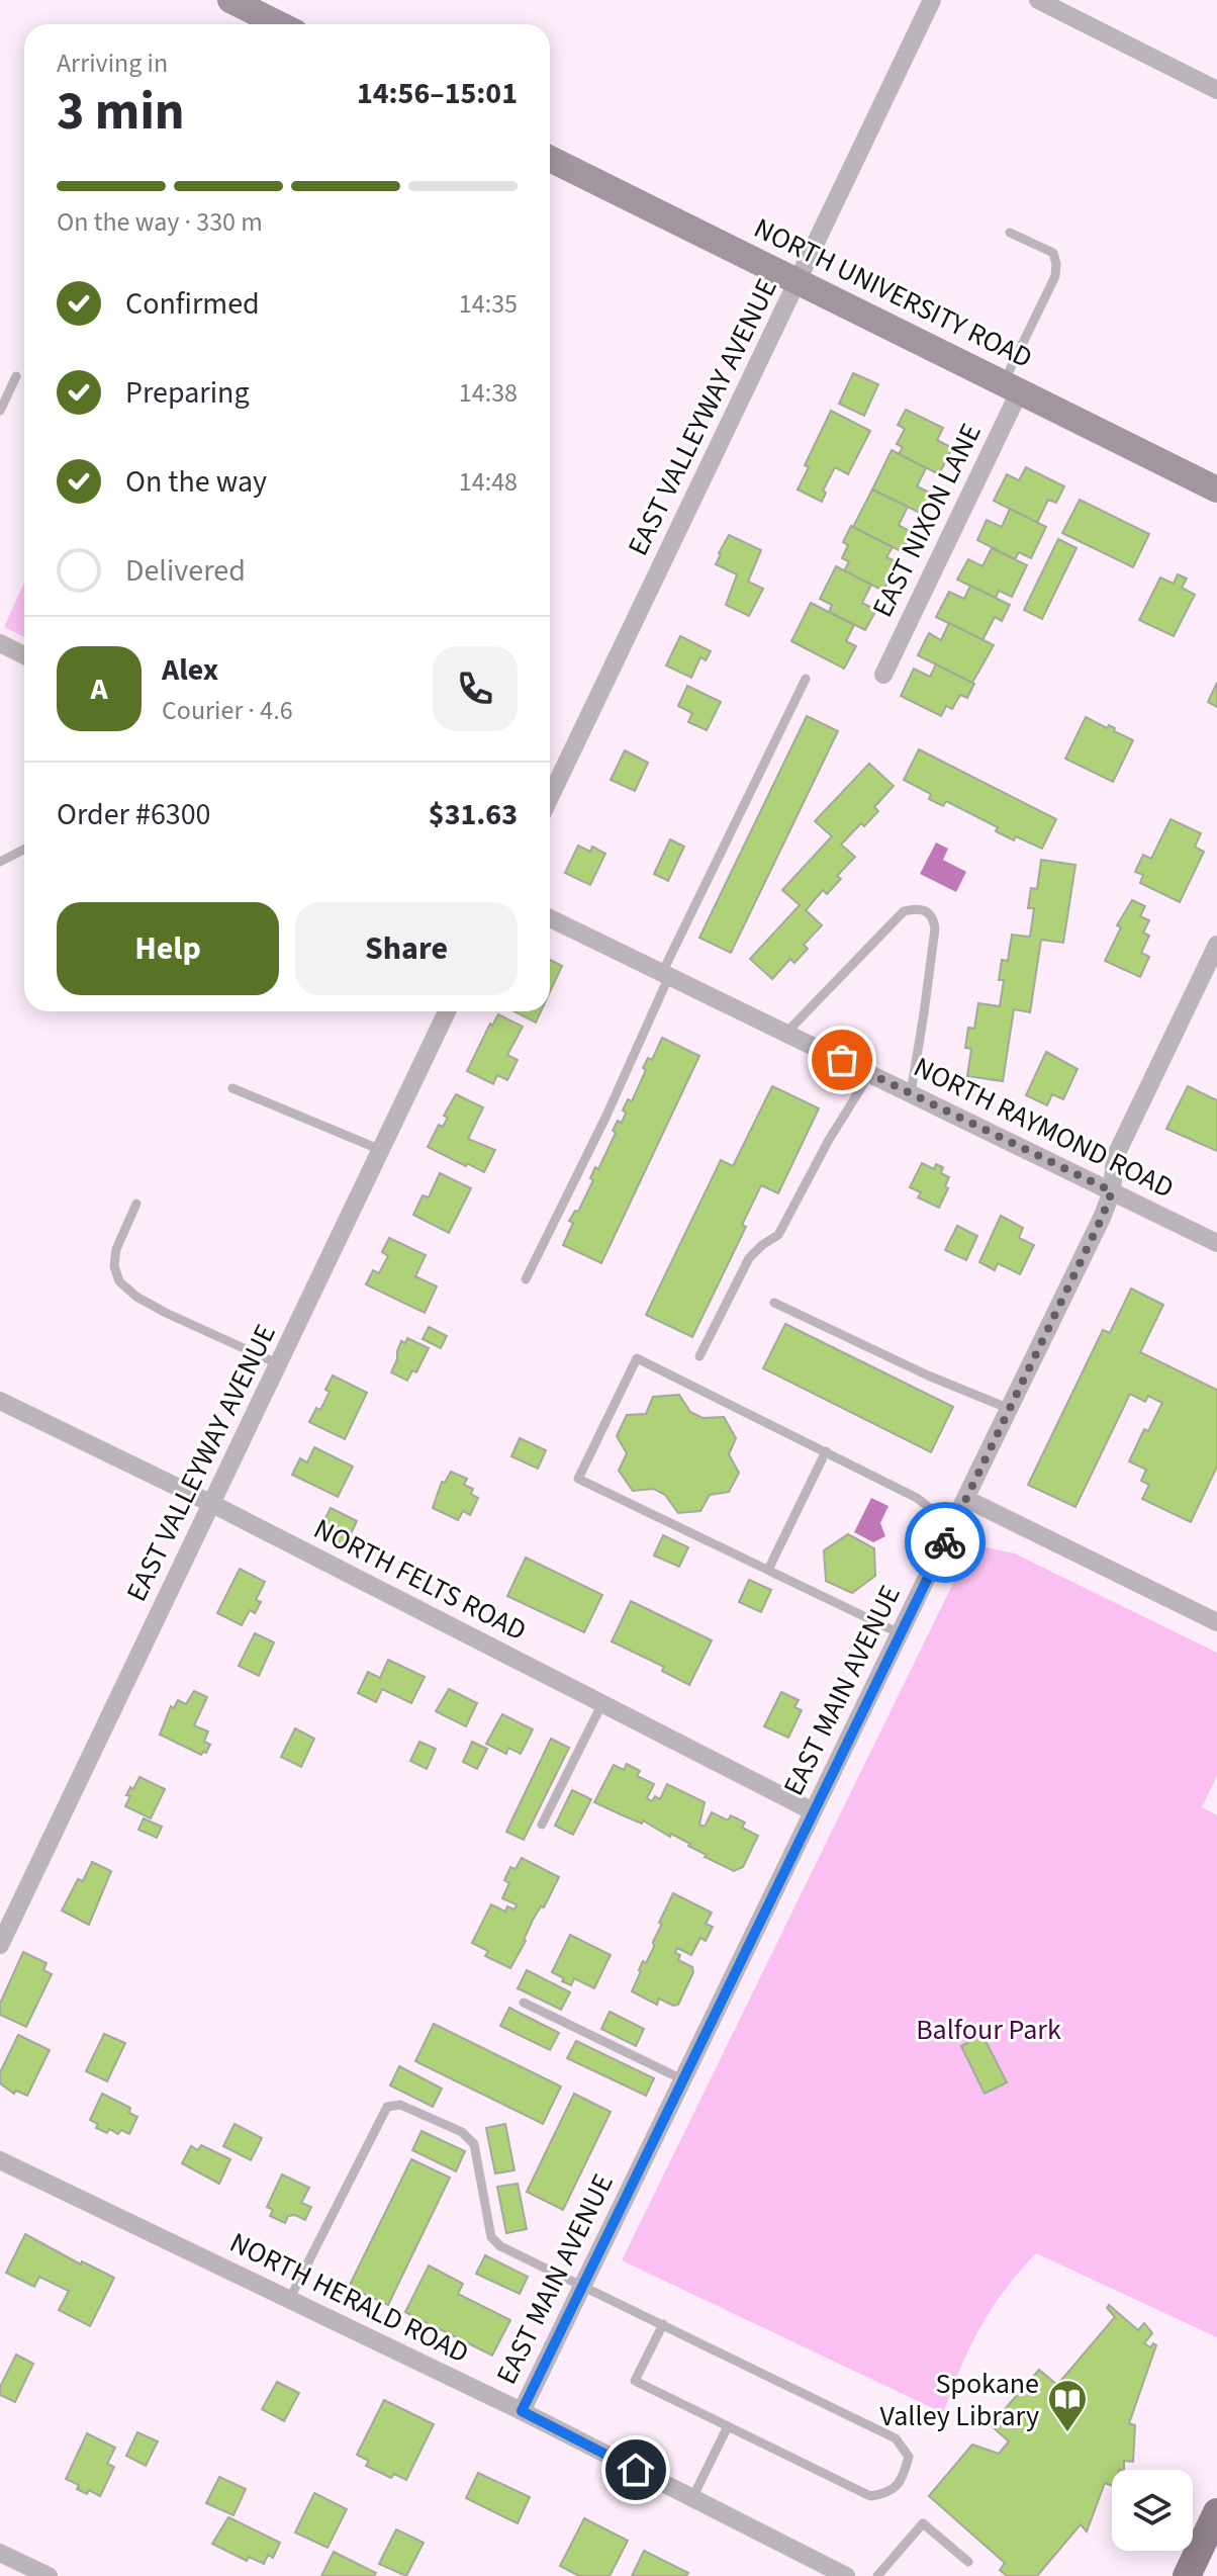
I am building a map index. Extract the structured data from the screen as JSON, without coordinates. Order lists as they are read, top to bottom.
{
  "streets": {
    "main road": ["NORTH UNIVERSITY ROAD"],
    "street": [
      "EAST VALLEYWAY AVENUE",
      "EAST NIXON LANE",
      "NORTH RAYMOND ROAD",
      "NORTH FELTS ROAD",
      "EAST MAIN AVENUE",
      "NORTH HERALD ROAD"
    ]
  },
  "crossings": [
    ["NORTH UNIVERSITY ROAD", "EAST VALLEYWAY AVENUE"],
    ["NORTH UNIVERSITY ROAD", "EAST NIXON LANE"],
    ["EAST VALLEYWAY AVENUE", "NORTH FELTS ROAD"],
    ["NORTH RAYMOND ROAD", "EAST MAIN AVENUE"],
    ["NORTH FELTS ROAD", "EAST MAIN AVENUE"],
    ["EAST MAIN AVENUE", "NORTH HERALD ROAD"]
  ],
  "parks": ["Balfour Park"],
  "places": {
    "library": ["Spokane Valley Library"]
  },
  "page": {
    "heading": ["3 min", "Arriving in", "14:56–15:01"],
    "panel": [
      "Alex",
      "Courier · 4.6",
      "Order #6300",
      "$31.63"
    ],
    "bar": "On the way · 330 m",
    "list": [
      ["Confirmed", "14:35"],
      ["Preparing", "14:38"],
      ["On the way", "14:48"],
      "Delivered"
    ],
    "round": "A",
    "buttons": ["Help", "Share"]
  }
}
